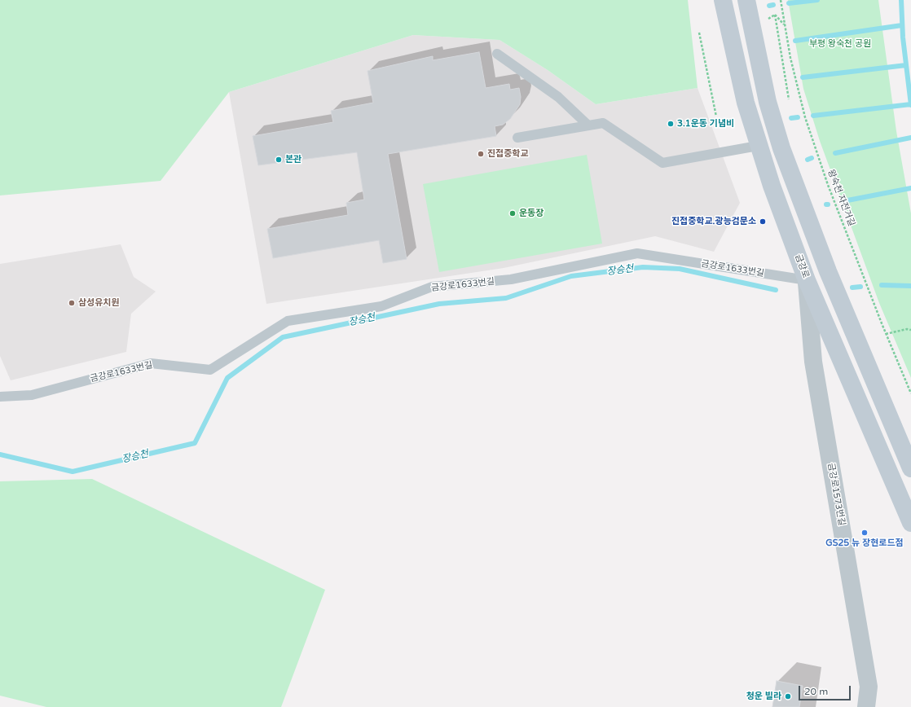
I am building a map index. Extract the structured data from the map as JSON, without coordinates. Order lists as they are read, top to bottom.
{
  "streets": {
    "main road": ["금강로"],
    "street": ["금강로1573번길"],
    "lane": ["금강로1633번길"],
    "path": ["왕숙천 자전거길"]
  },
  "crossings": [
    ["금강로", "금강로1633번길"],
    ["금강로", "금강로1573번길"],
    ["금강로1633번길", "금강로1573번길"]
  ],
  "water": ["장승천"],
  "parks": ["부평 왕숙천 공원"],
  "places": [
    "3.1운동 기념비",
    "진접중학교",
    "본관",
    "운동장",
    "진접중학교.광능검문소",
    "삼성유치원",
    "GS25 뉴 장현로드점",
    "청운 빌라"
  ],
  "scale_bar": "20 m"
}
